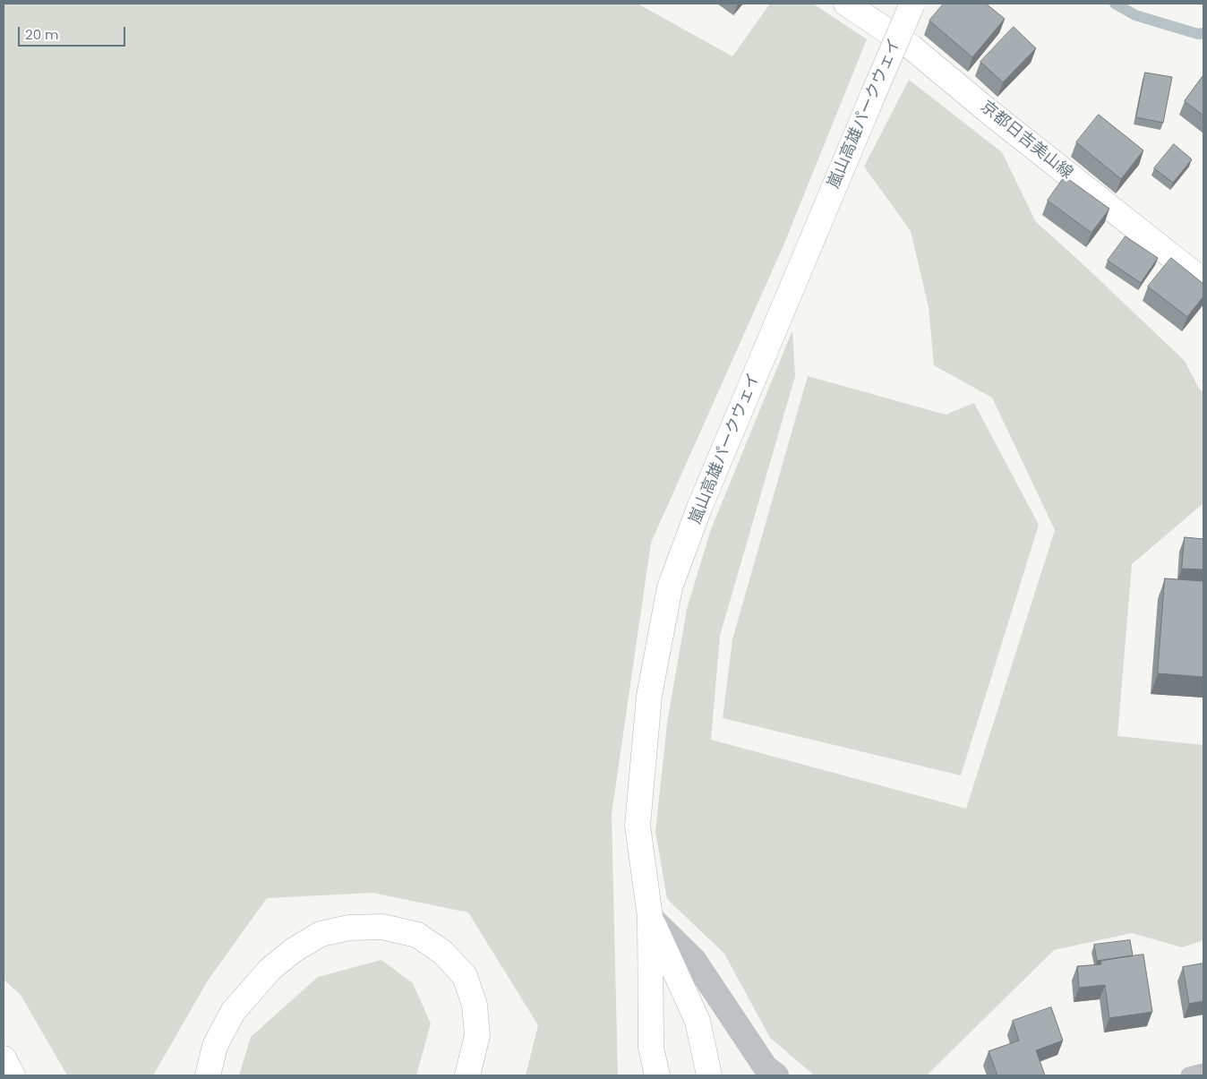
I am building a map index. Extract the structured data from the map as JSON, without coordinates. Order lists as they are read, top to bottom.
{
  "streets": {
    "street": ["嵐山高雄パークウェイ", "京都日吉美山線"]
  },
  "scale_bar": "20 m"
}
